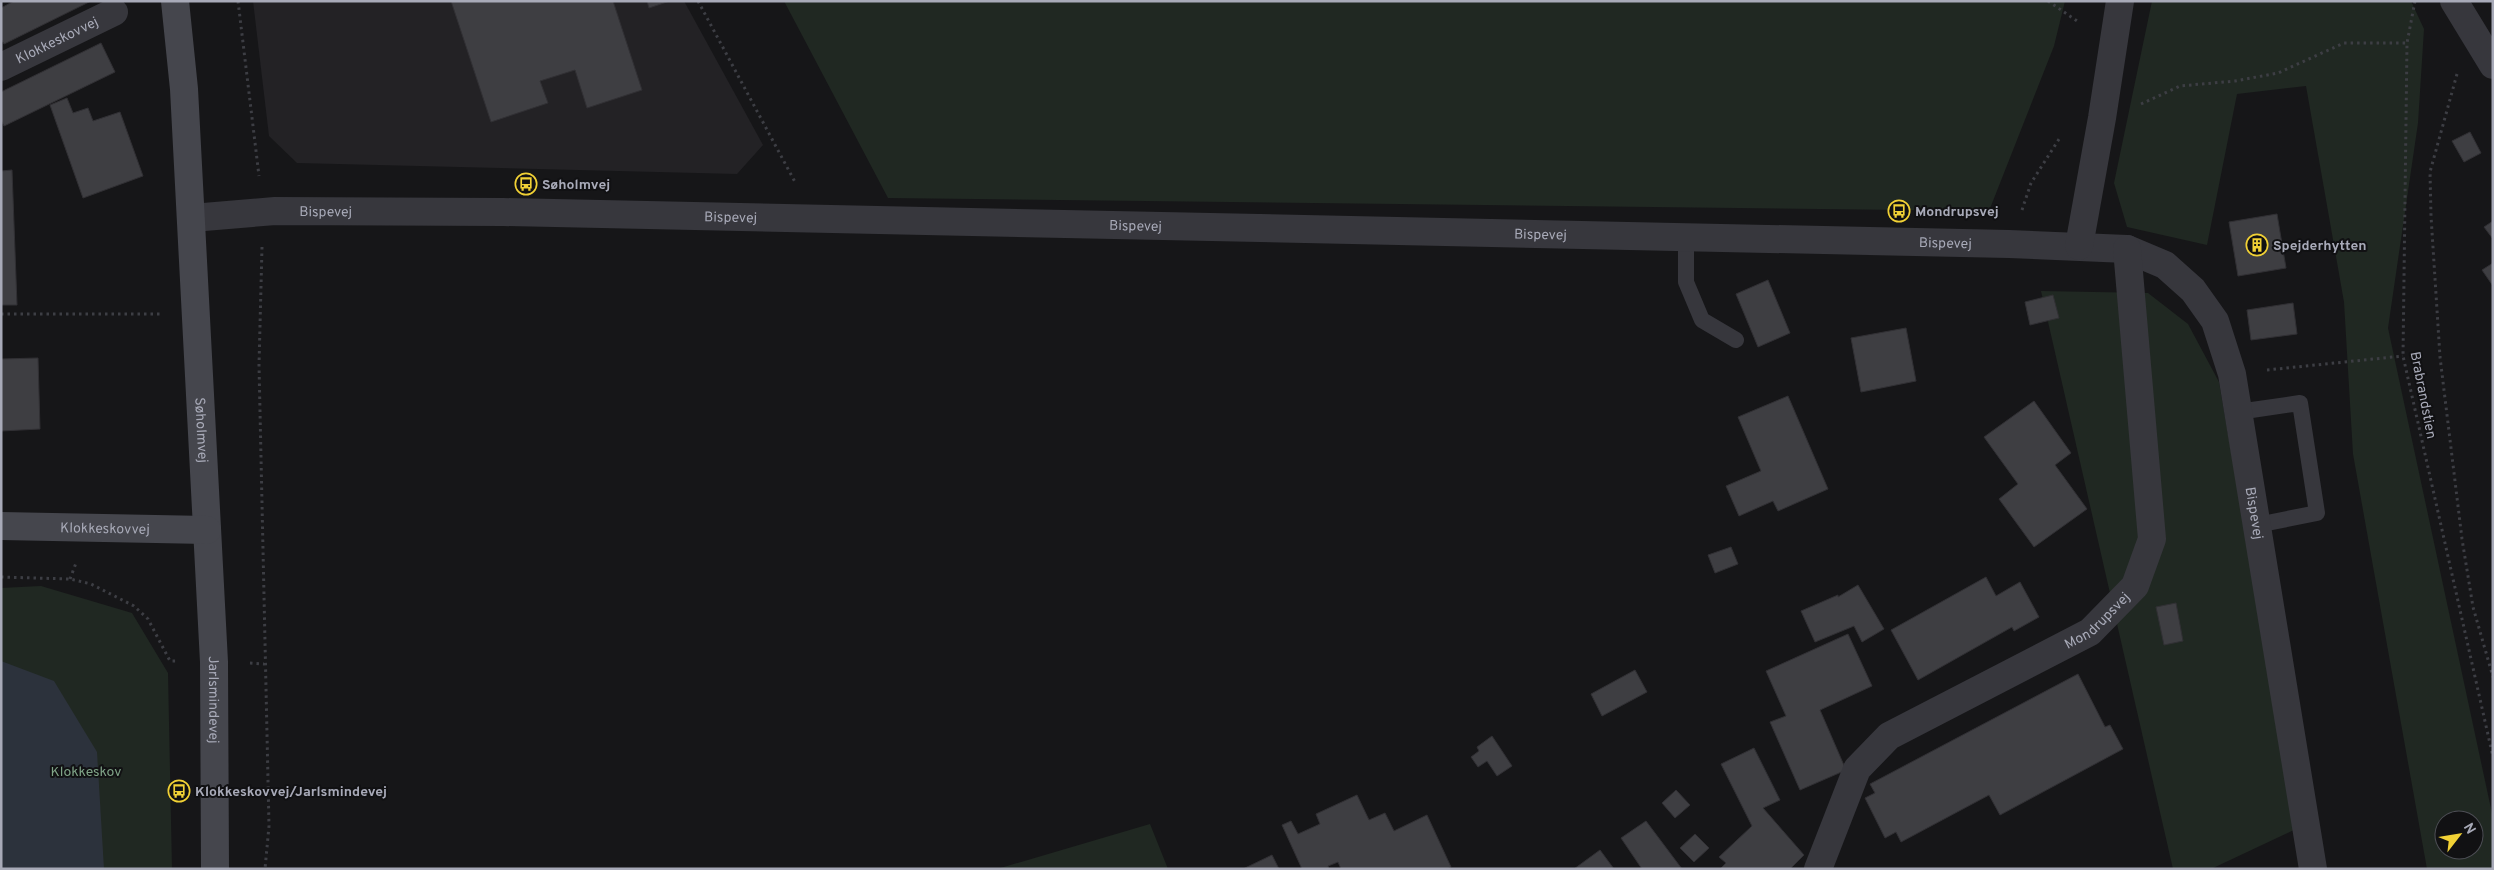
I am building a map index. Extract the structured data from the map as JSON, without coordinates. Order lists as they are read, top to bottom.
{
  "streets": {
    "street": [
      "Klokkeskovvej",
      "Bispevej",
      "Søholmvej",
      "Mondrupsvej",
      "Jarlsmindevej"
    ],
    "path": ["Brabrandstien"]
  },
  "crossings": [
    ["Klokkeskovvej", "Søholmvej"],
    ["Klokkeskovvej", "Jarlsmindevej"],
    ["Bispevej", "Søholmvej"],
    ["Bispevej", "Mondrupsvej"],
    ["Søholmvej", "Jarlsmindevej"]
  ],
  "parks": ["Klokkeskov"],
  "places": {
    "bus stop": ["Søholmvej", "Mondrupsvej", "Klokkeskovvej/Jarlsmindevej"],
    "building": ["Spejderhytten"]
  },
  "north": "top right"
}
